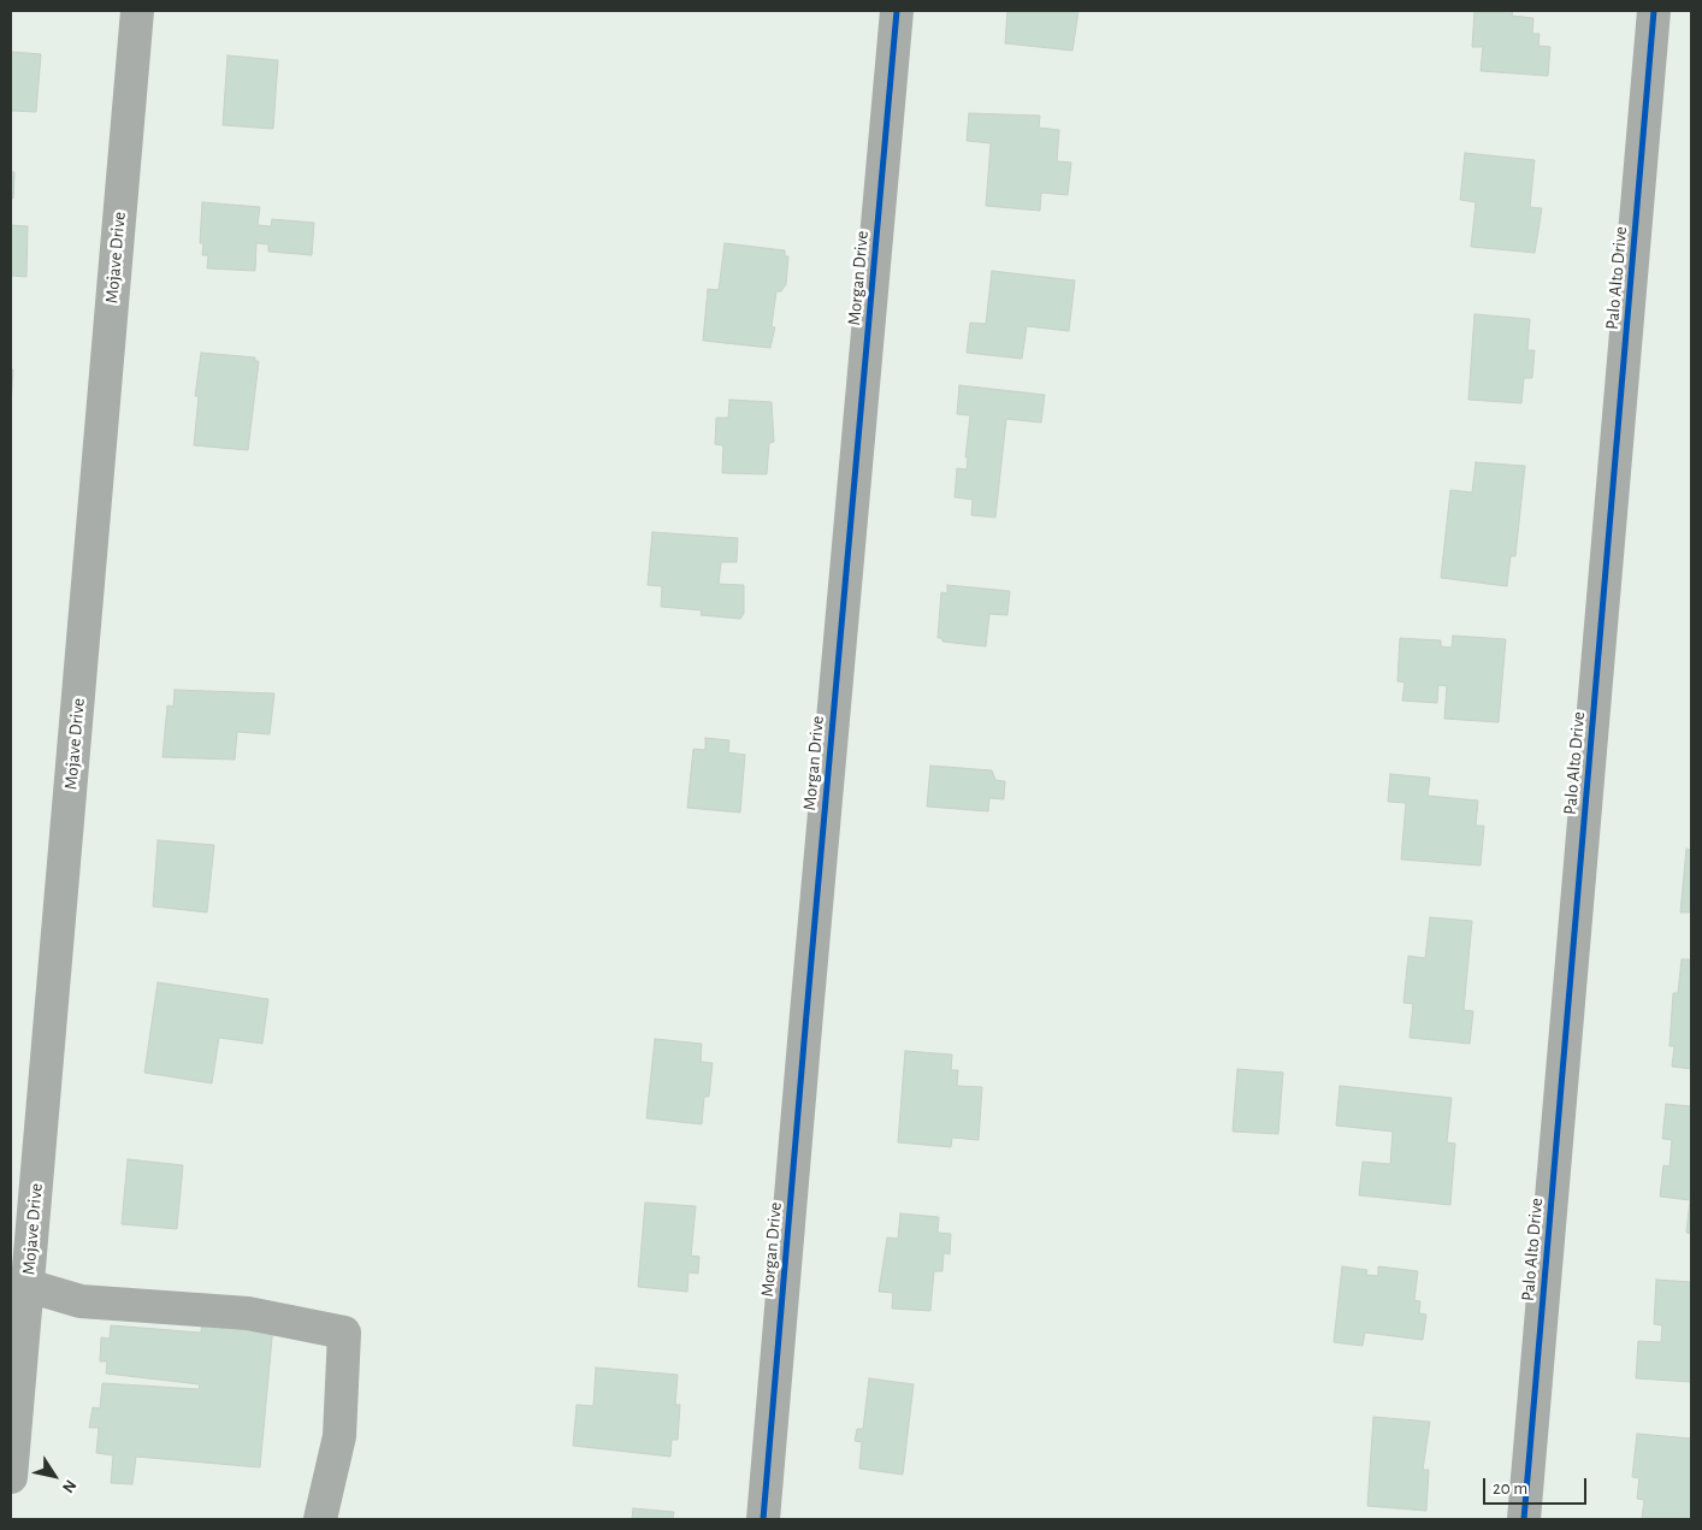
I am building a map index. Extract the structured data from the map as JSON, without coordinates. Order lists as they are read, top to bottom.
{
  "streets": {
    "street": ["Mojave Drive", "Morgan Drive", "Palo Alto Drive"]
  },
  "scale_bar": "20 m",
  "north": "bottom right"
}
